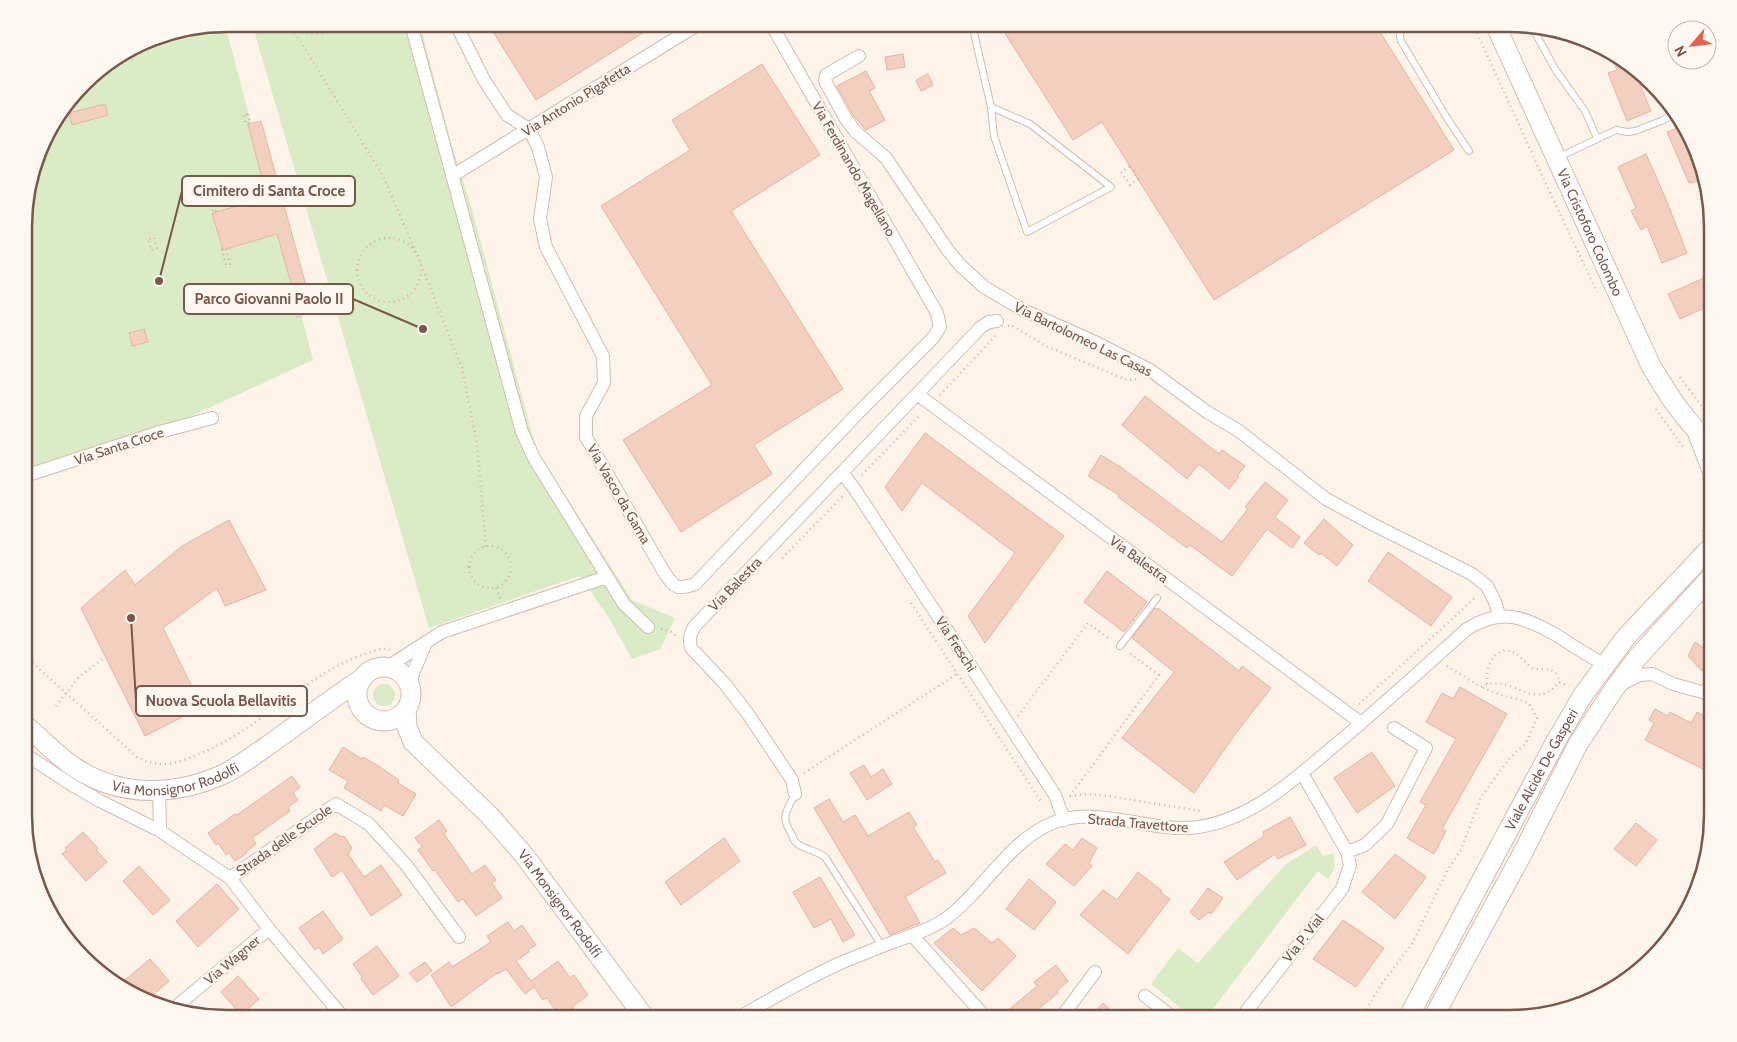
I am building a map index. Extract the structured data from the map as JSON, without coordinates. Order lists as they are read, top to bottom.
{
  "streets": {
    "main road": ["Via Cristoforo Colombo", "Viale Alcide De Gasperi", "Via Monsignor Rodolfi"],
    "street": [
      "Via Antonio Pigafetta",
      "Via Ferdinando Magellano",
      "Via Bartolomeo Las Casas",
      "Via Santa Croce",
      "Via Vasco da Gama",
      "Via Balestra",
      "Via Freschi",
      "Strada Travettore",
      "Strada delle Scuole",
      "Via P. Vial",
      "Via Wagner"
    ]
  },
  "crossings": [
    ["Via Antonio Pigafetta", "Via Vasco da Gama"],
    ["Via Ferdinando Magellano", "Via Vasco da Gama"],
    ["Via Bartolomeo Las Casas", "Strada Travettore"],
    ["Via Balestra", "Via Freschi"],
    ["Via Balestra", "Strada Travettore"],
    ["Via Freschi", "Strada Travettore"],
    ["Viale Alcide De Gasperi", "Strada Travettore"],
    ["Strada delle Scuole", "Via Wagner"]
  ],
  "places": ["Cimitero di Santa Croce", "Parco Giovanni Paolo II", "Nuova Scuola Bellavitis"],
  "north": "bottom left"
}
